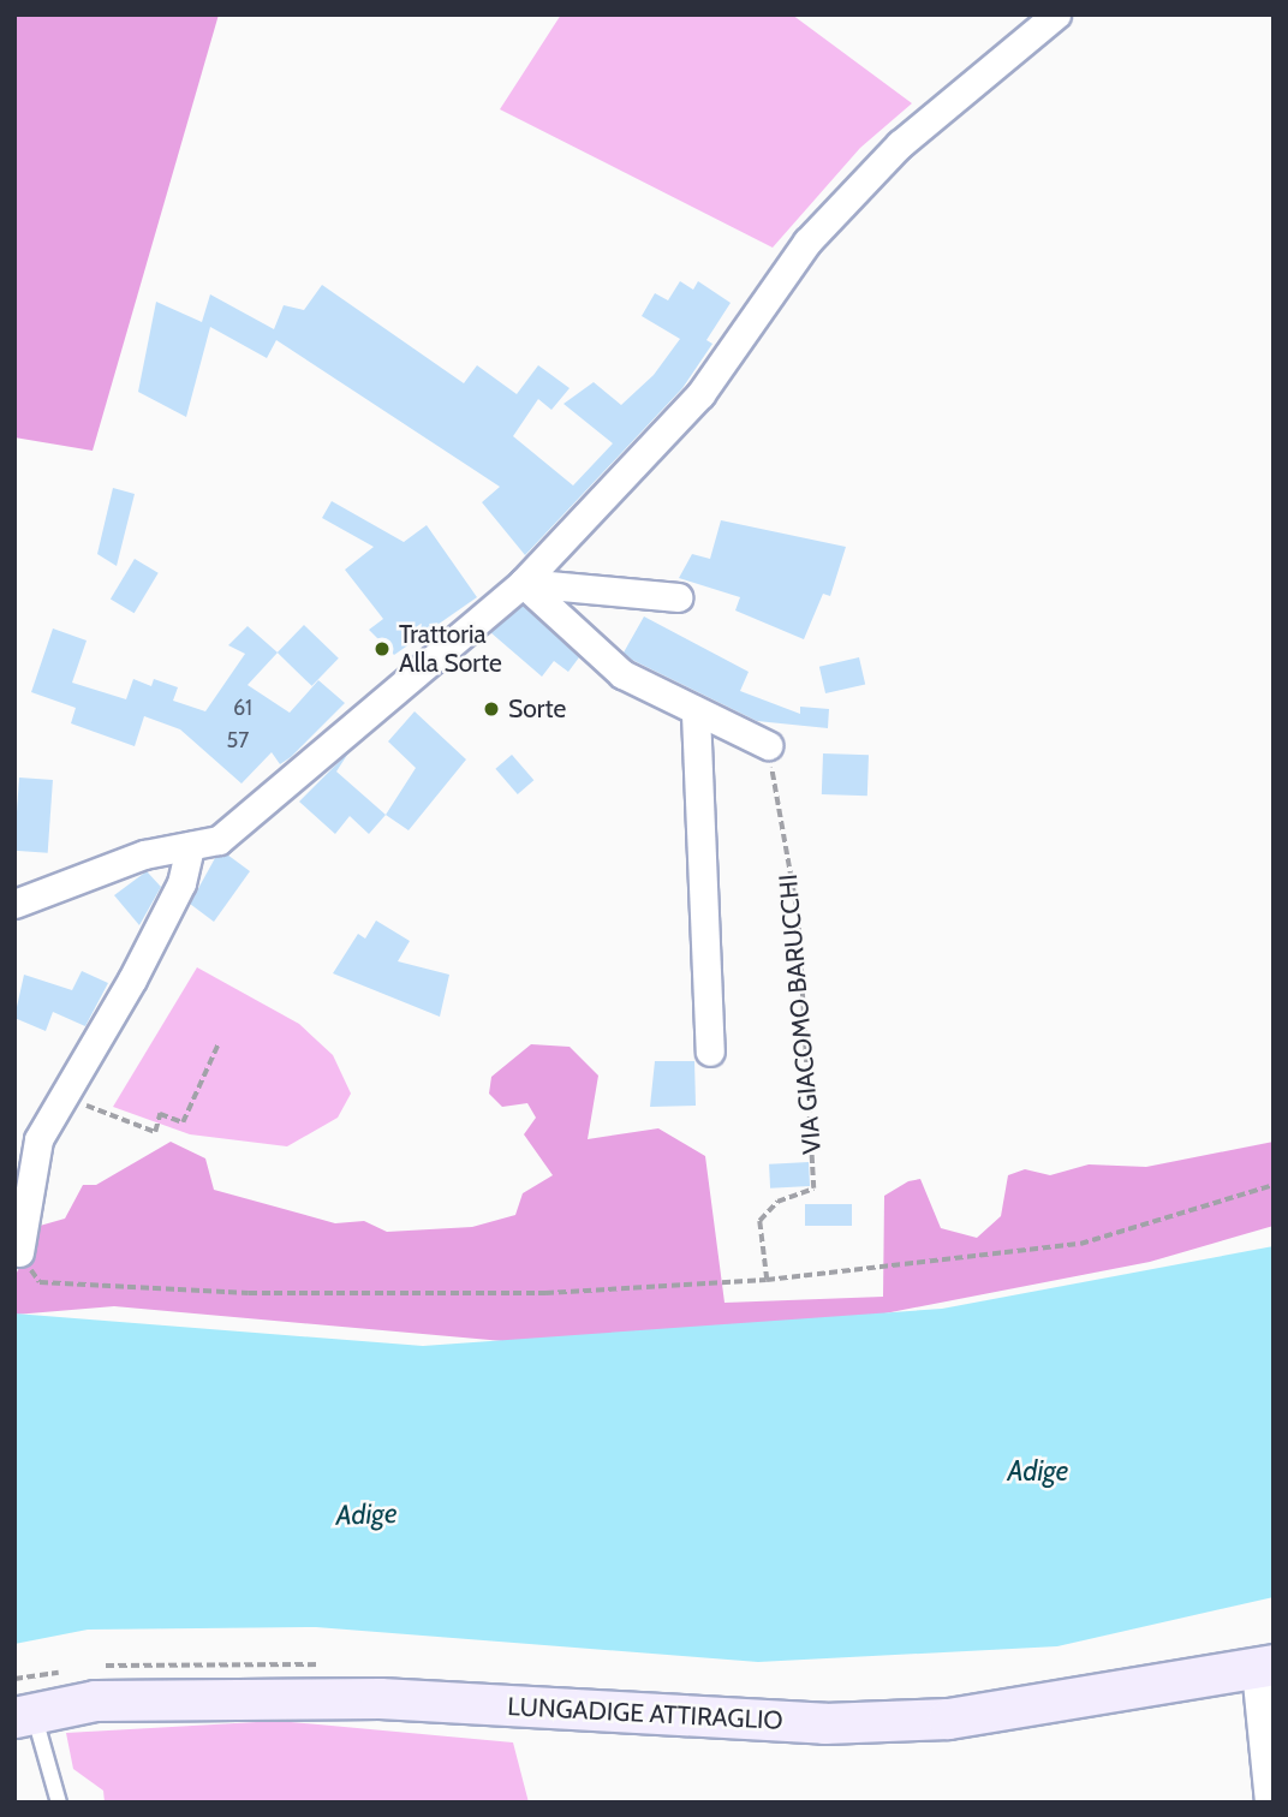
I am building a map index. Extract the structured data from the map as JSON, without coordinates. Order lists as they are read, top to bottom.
{
  "streets": {
    "street": ["LUNGADIGE ATTIRAGLIO"],
    "path": ["VIA GIACOMO BARUCCHI"]
  },
  "water": ["Adige"],
  "places": ["Trattoria Alla Sorte", "Sorte"],
  "house_numbers": ["61", "57"]
}
